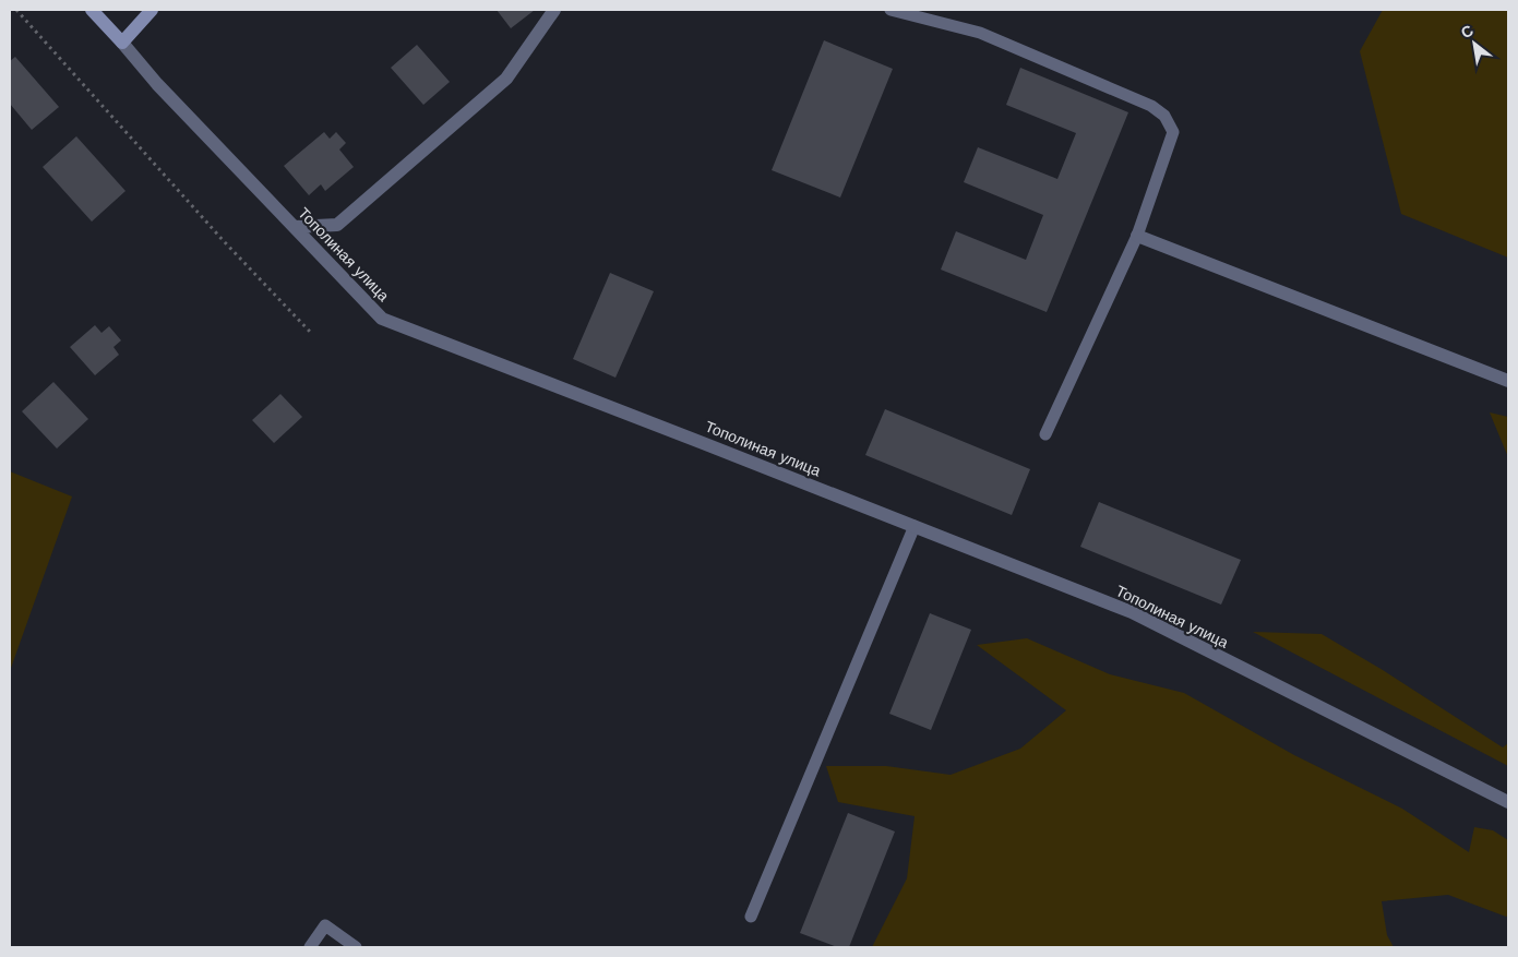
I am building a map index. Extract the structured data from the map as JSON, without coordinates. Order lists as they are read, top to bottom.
{
  "streets": {
    "street": ["Тополиная улица"]
  },
  "north": "top left"
}
